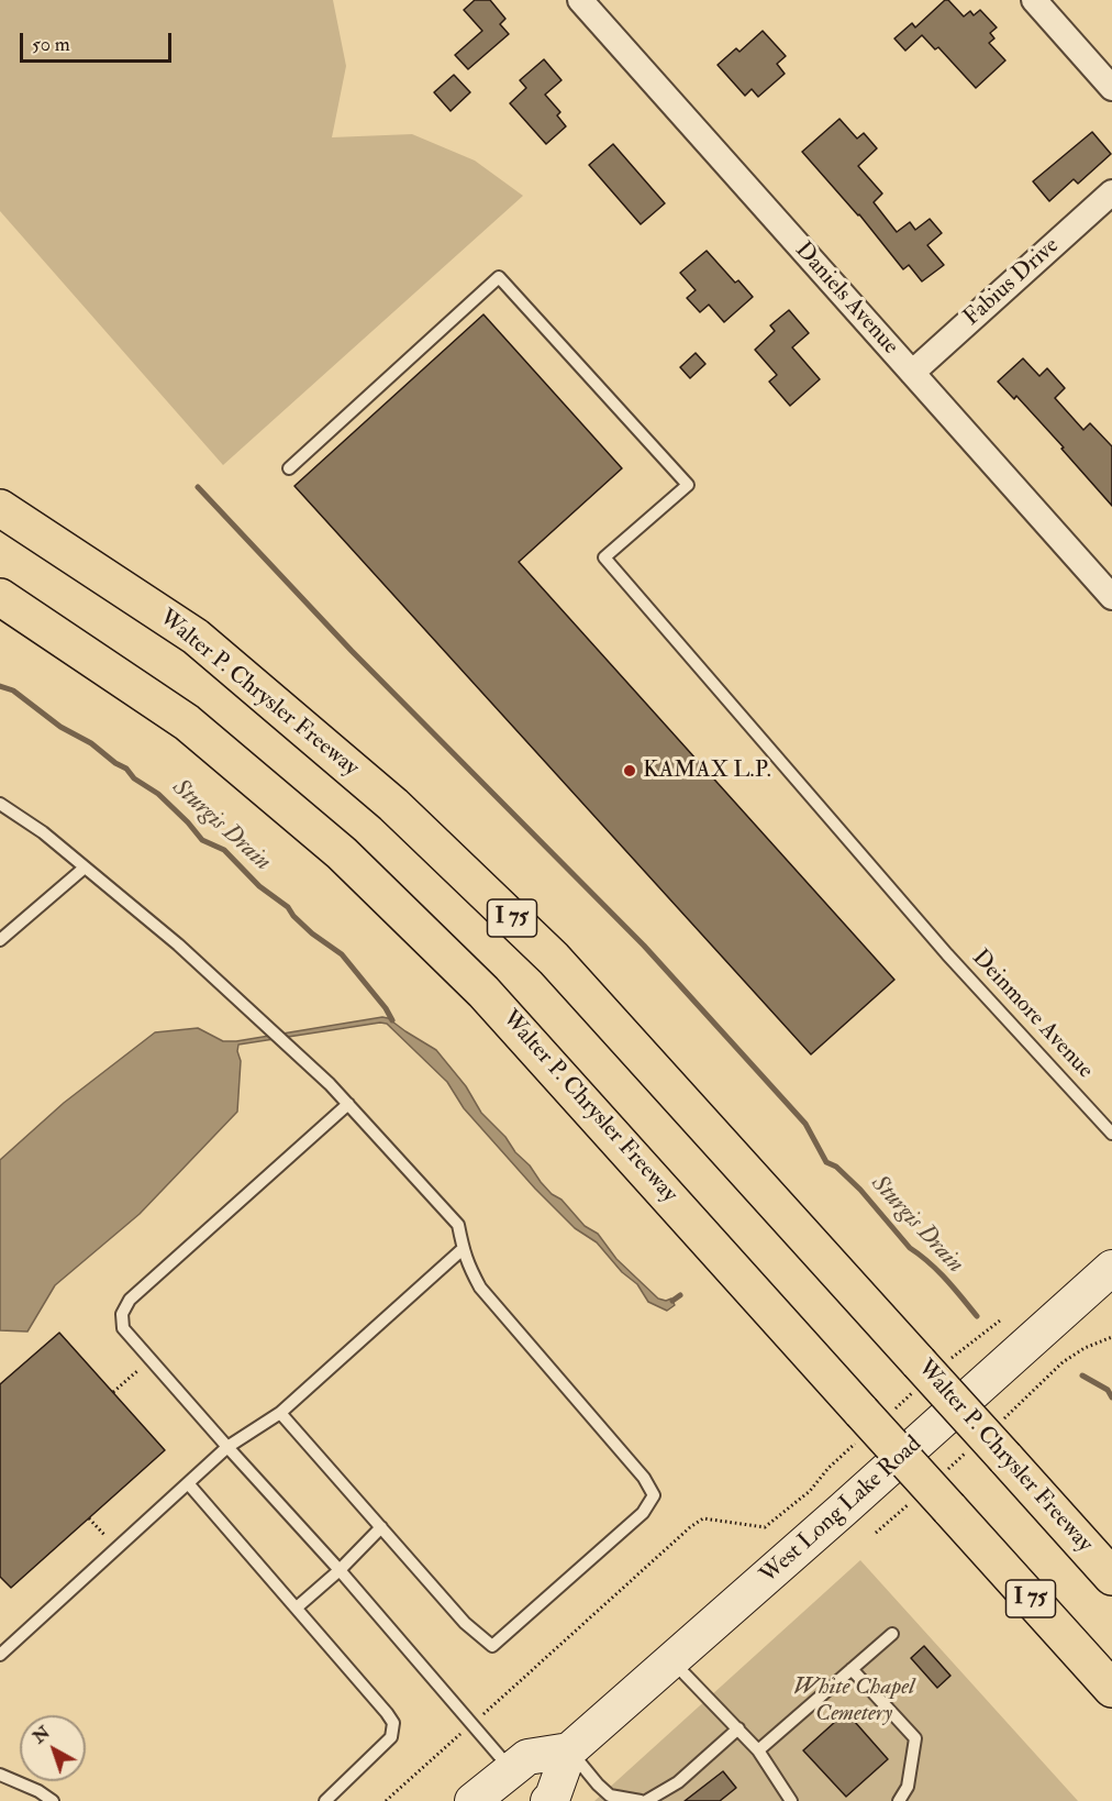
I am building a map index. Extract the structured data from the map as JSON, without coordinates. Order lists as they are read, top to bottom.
{
  "streets": {
    "highway": ["Walter P. Chrysler Freeway", "I 75"],
    "main road": ["West Long Lake Road"],
    "street": ["Fabius Drive", "Daniels Avenue"],
    "lane": ["Deinmore Avenue"]
  },
  "crossings": [
    ["Fabius Drive", "Daniels Avenue"]
  ],
  "water": ["Sturgis Drain"],
  "parks": ["White Chapel Cemetery"],
  "places": ["KAMAX L.P."],
  "scale_bar": "50 m",
  "north": "top left"
}
